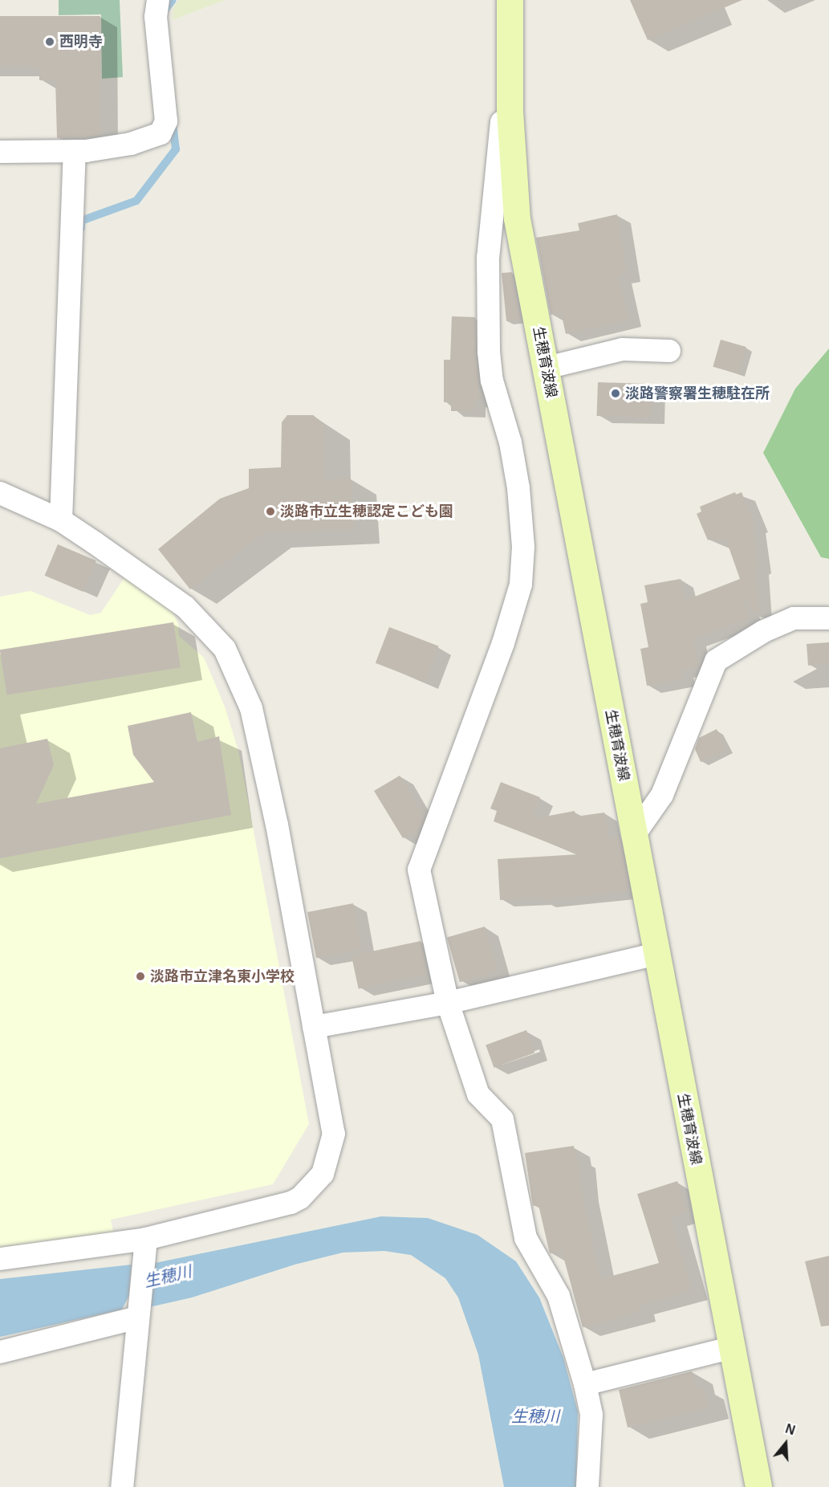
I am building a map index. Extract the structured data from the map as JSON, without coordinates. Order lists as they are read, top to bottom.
{
  "streets": {
    "main road": ["生穂育波線"]
  },
  "water": ["生穂川"],
  "places": [
    "西明寺",
    "淡路警察署生穂駐在所",
    "淡路市立生穂認定こども園",
    "淡路市立津名東小学校"
  ],
  "north": "top"
}
